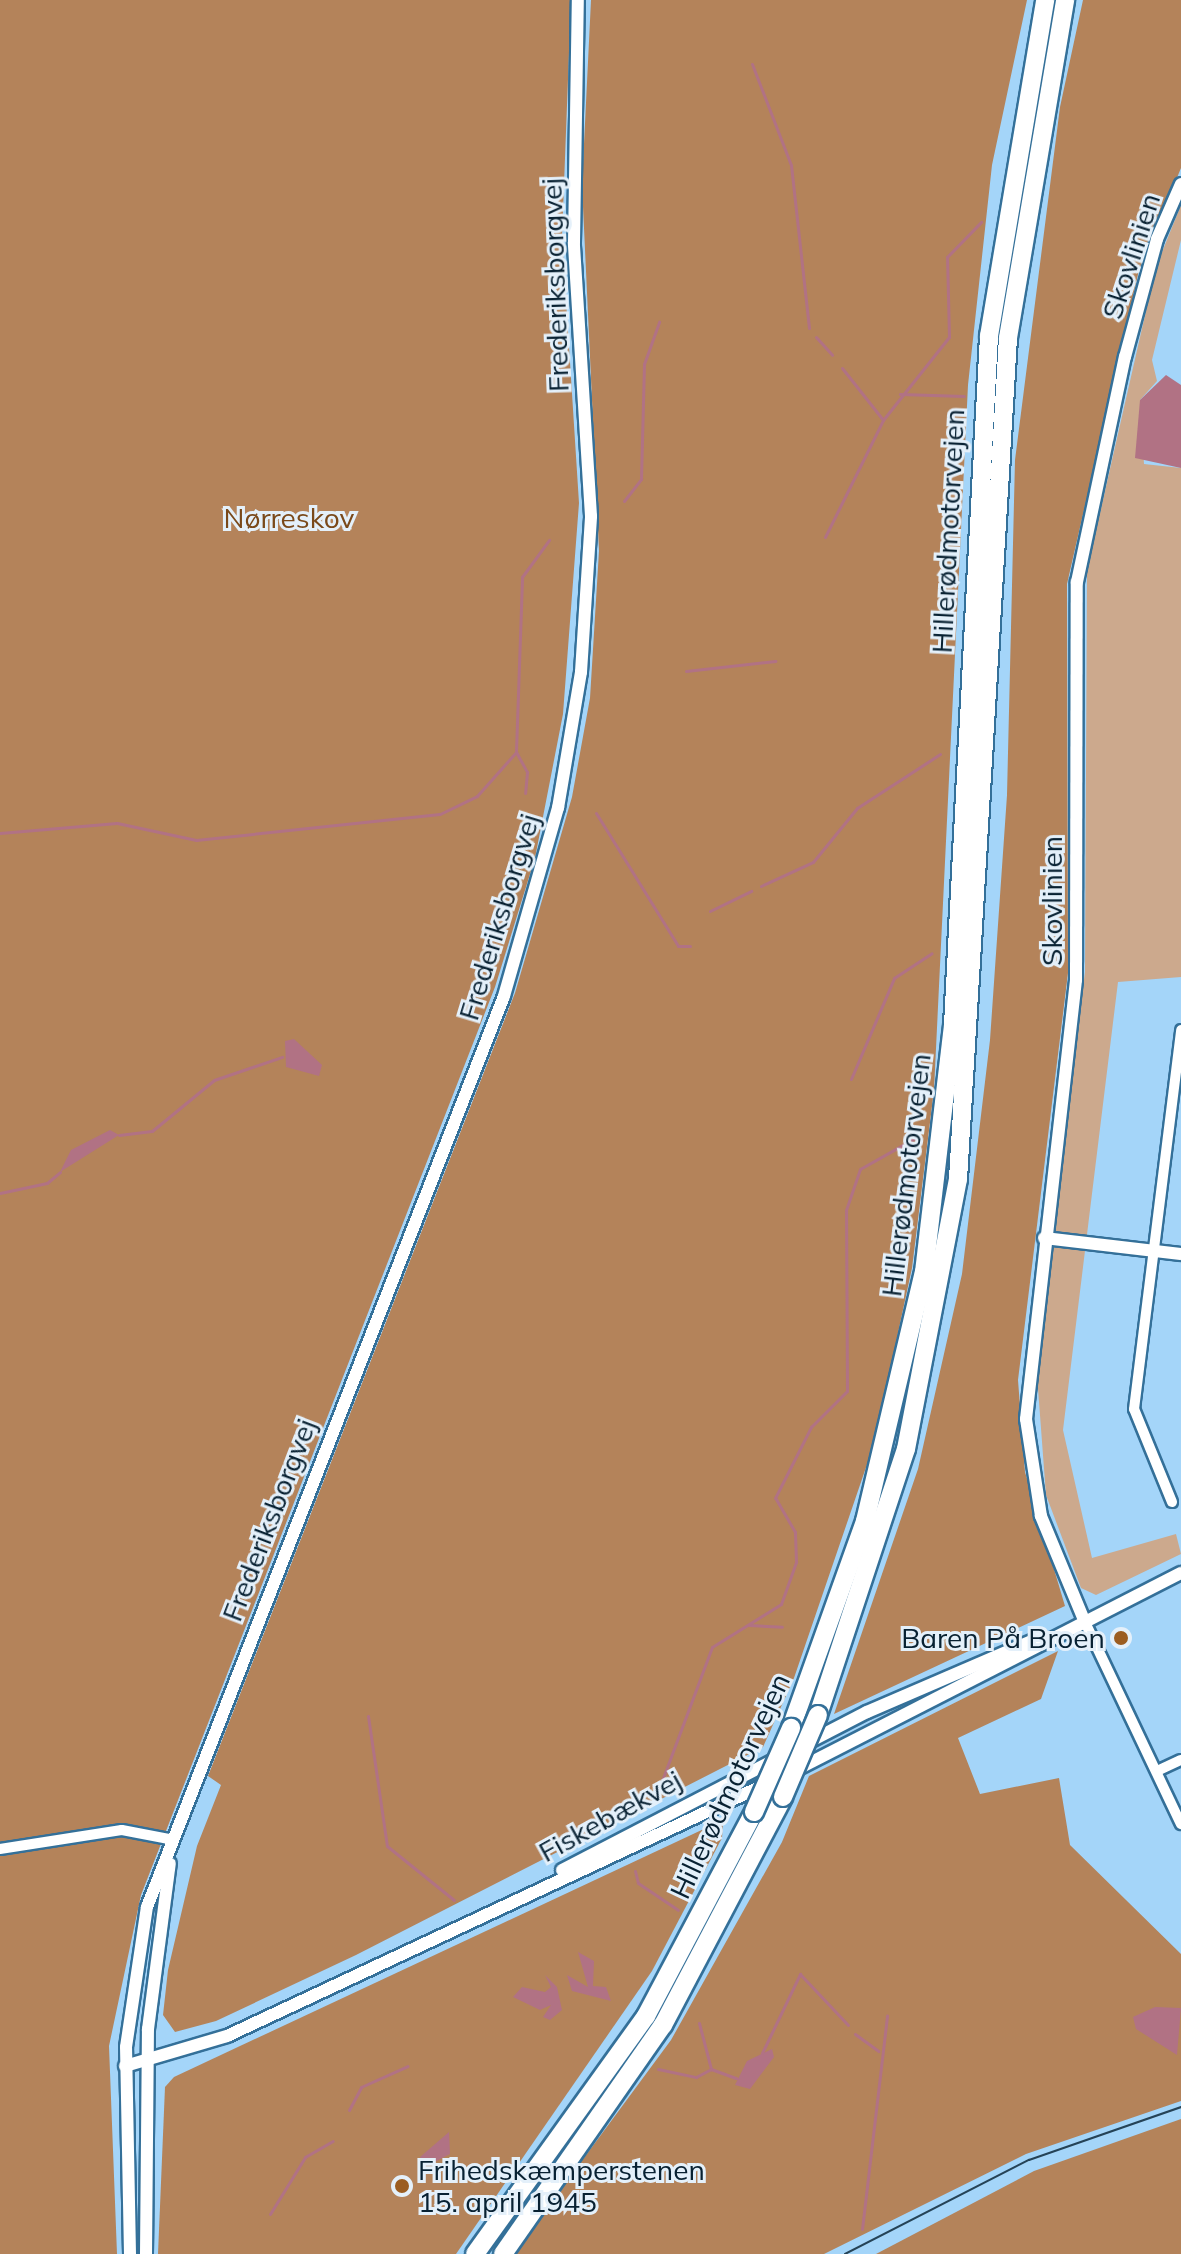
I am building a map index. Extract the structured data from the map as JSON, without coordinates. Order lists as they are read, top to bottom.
{
  "streets": {
    "highway": ["Hillerødmotorvejen"],
    "street": ["Skovlinien", "Frederiksborgvej", "Fiskebækvej"]
  },
  "crossings": [
    ["Skovlinien", "Fiskebækvej"],
    ["Frederiksborgvej", "Fiskebækvej"]
  ],
  "parks": ["Nørreskov"],
  "places": ["Baren På Broen", "Frihedskæmperstenen 15. april 1945"]
}
